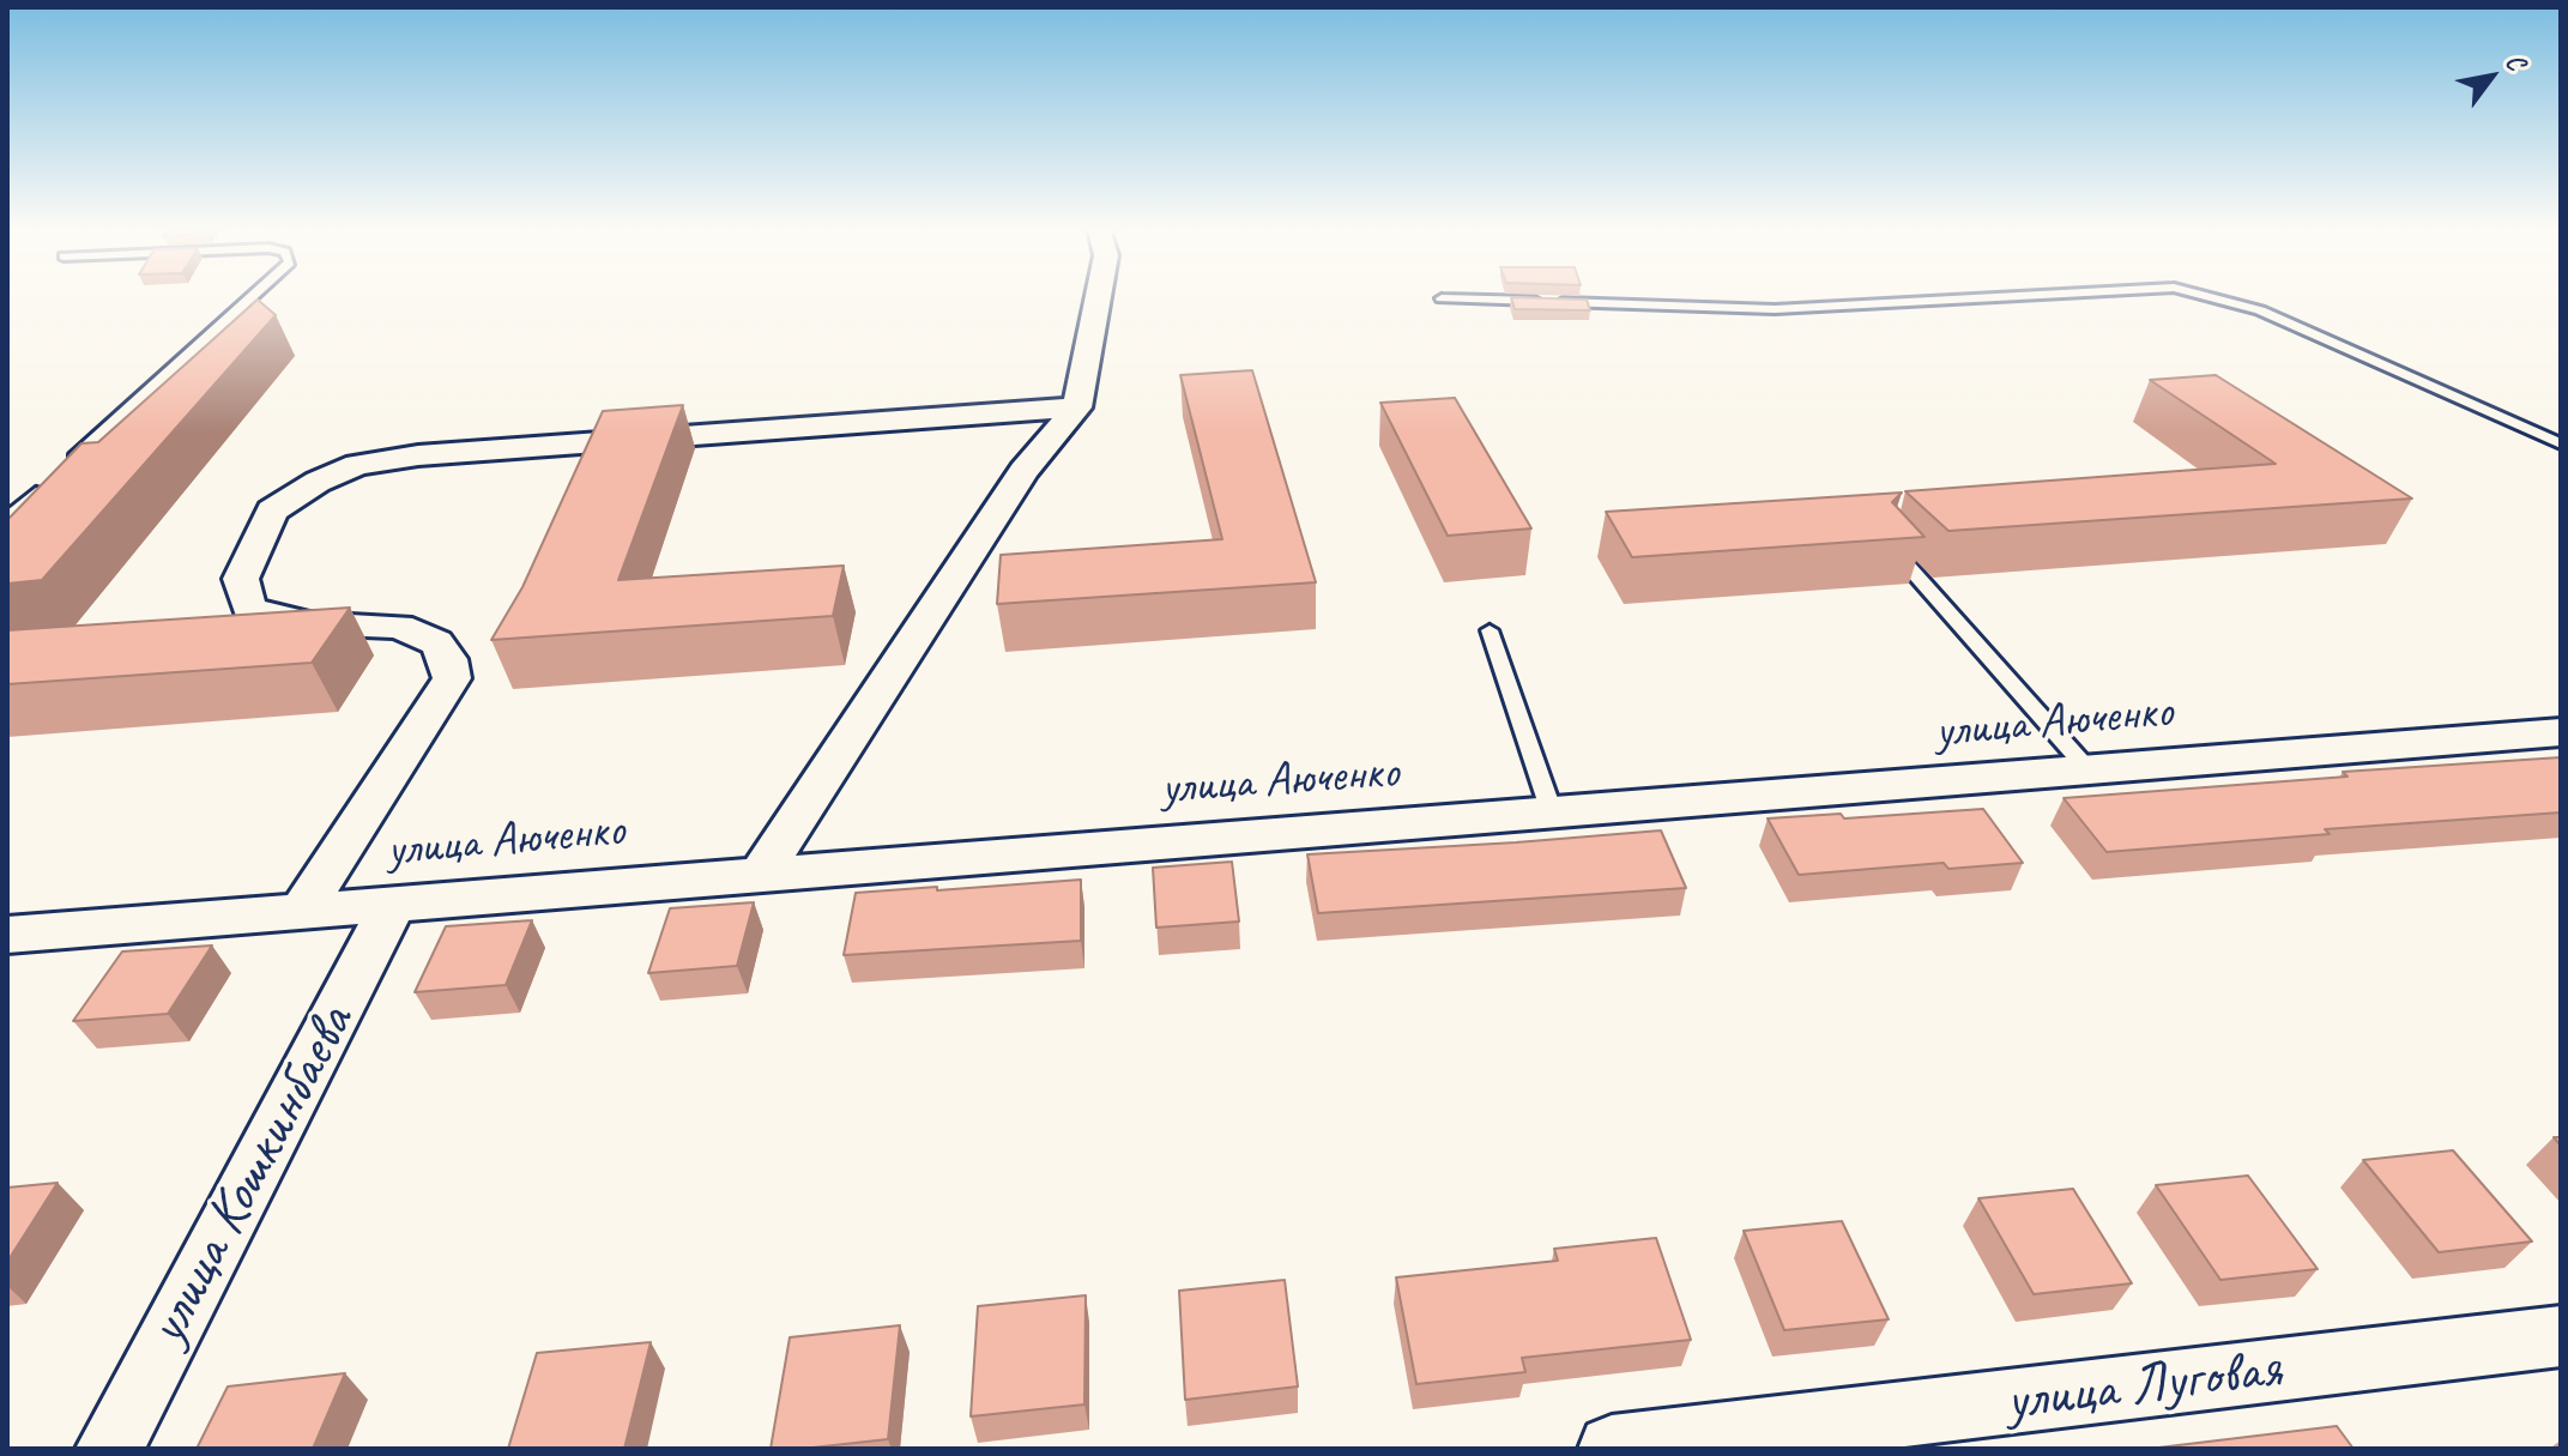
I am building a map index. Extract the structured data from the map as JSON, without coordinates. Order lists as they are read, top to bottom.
{
  "streets": {
    "street": ["улица Аюченко", "улица Кошкинбаева", "улица Луговая"]
  },
  "crossings": [
    ["улица Аюченко", "улица Кошкинбаева"]
  ],
  "north": "top right"
}
